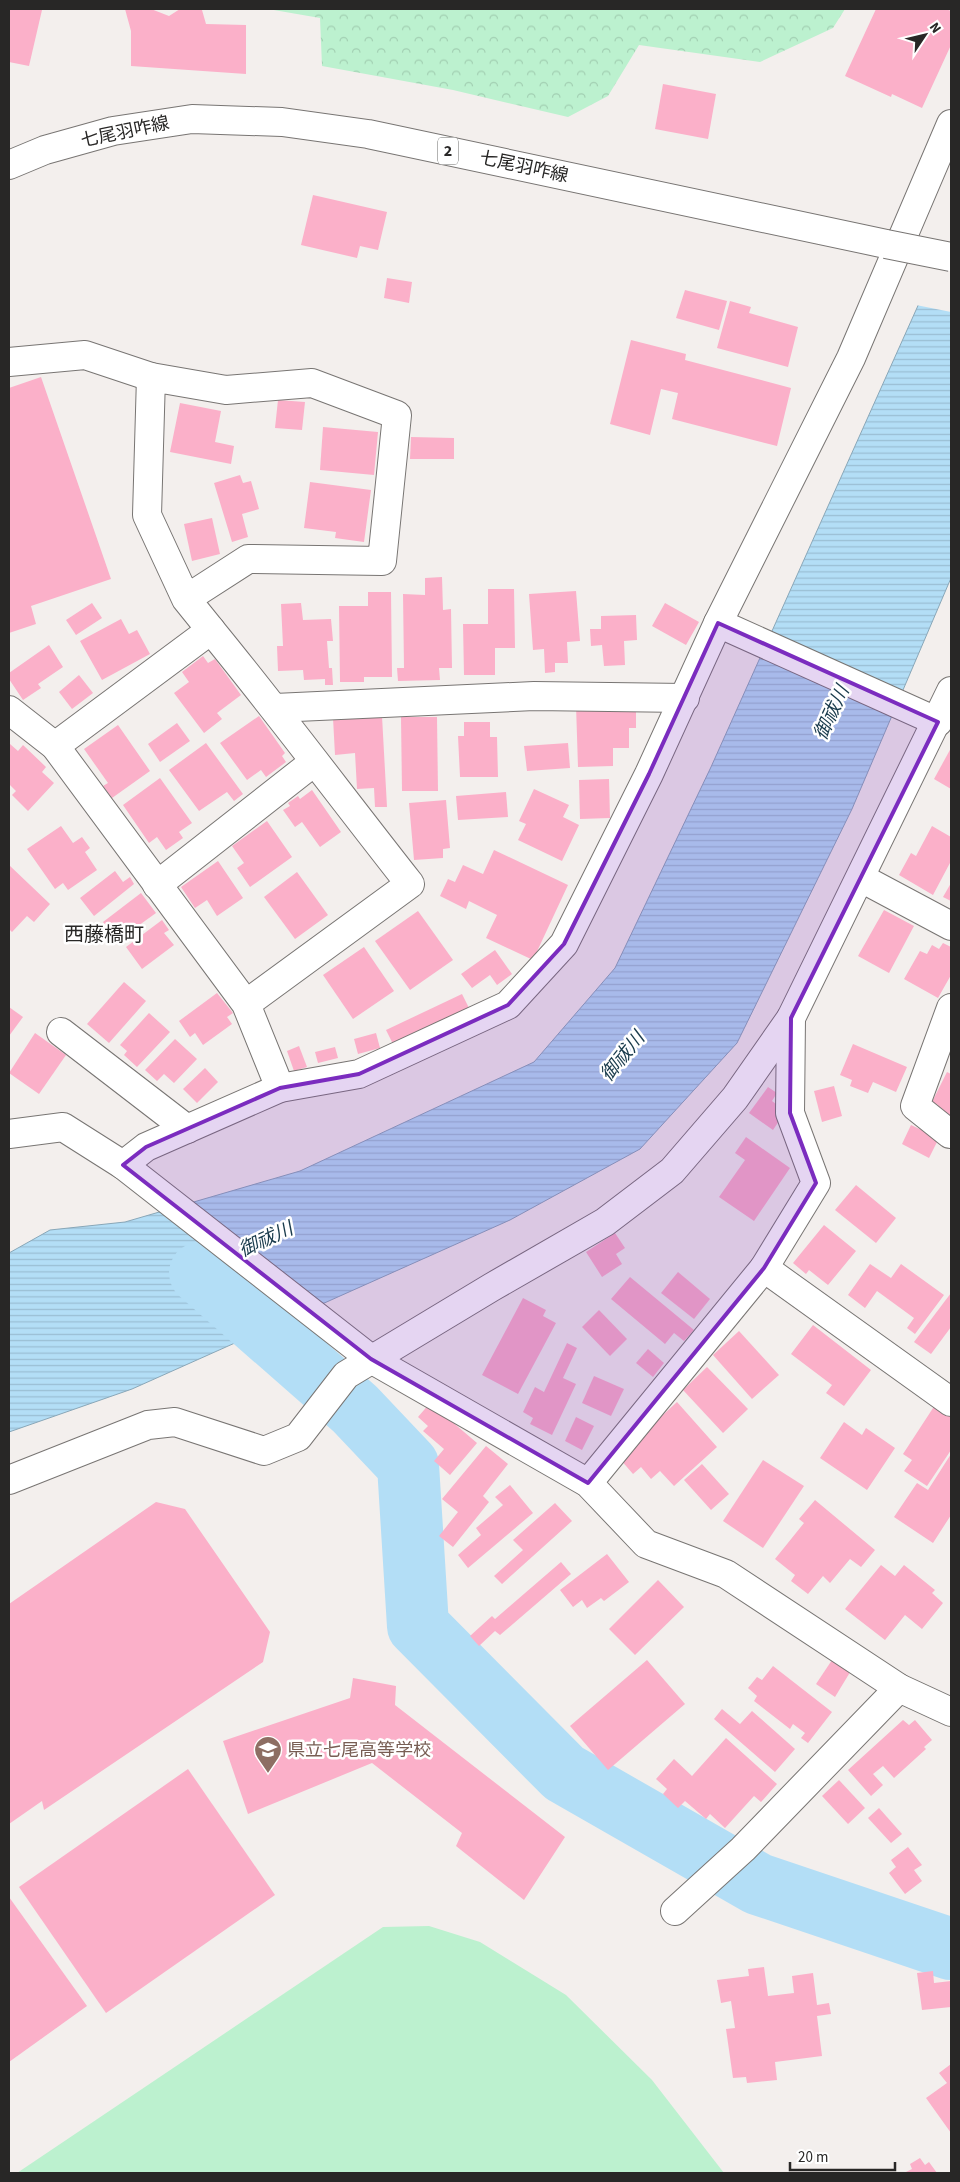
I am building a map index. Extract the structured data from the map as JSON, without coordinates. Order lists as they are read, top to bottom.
{
  "streets": {
    "street": ["七尾羽咋線", "2"]
  },
  "districts": ["西藤橋町"],
  "water": ["御祓川"],
  "places": {
    "school or university": ["県立七尾高等学校"]
  },
  "scale_bar": "20 m",
  "north": "top right"
}
